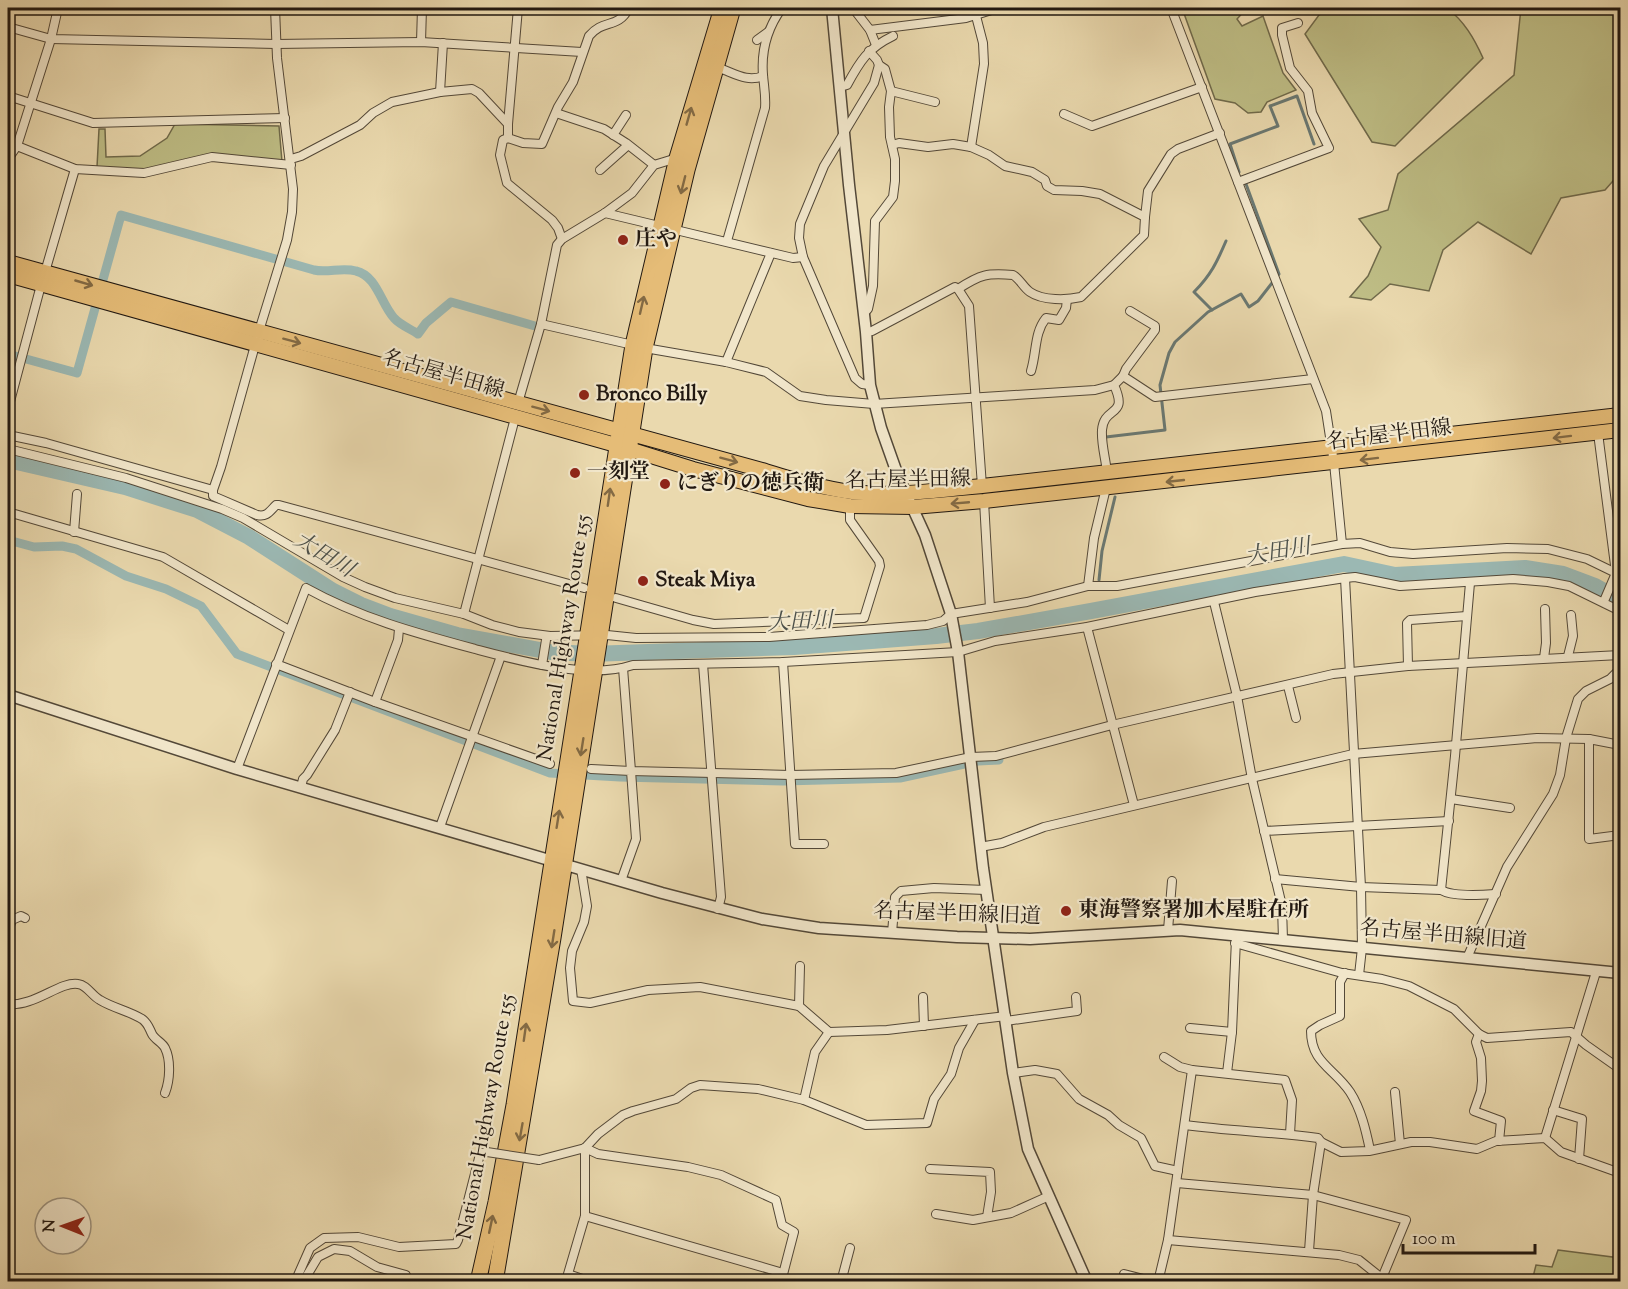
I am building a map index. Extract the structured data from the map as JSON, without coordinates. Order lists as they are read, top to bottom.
{
  "streets": {
    "highway": ["National Highway Route 155"],
    "main road": ["名古屋半田線"],
    "street": ["名古屋半田線旧道"]
  },
  "crossings": [
    ["名古屋半田線", "National Highway Route 155"],
    ["National Highway Route 155", "名古屋半田線旧道"]
  ],
  "water": ["大田川"],
  "places": [
    "庄や",
    "Bronco Billy",
    "一刻堂",
    "にぎりの徳兵衛",
    "Steak Miya",
    "東海警察署加木屋駐在所"
  ],
  "scale_bar": "100 m",
  "north": "left"
}
